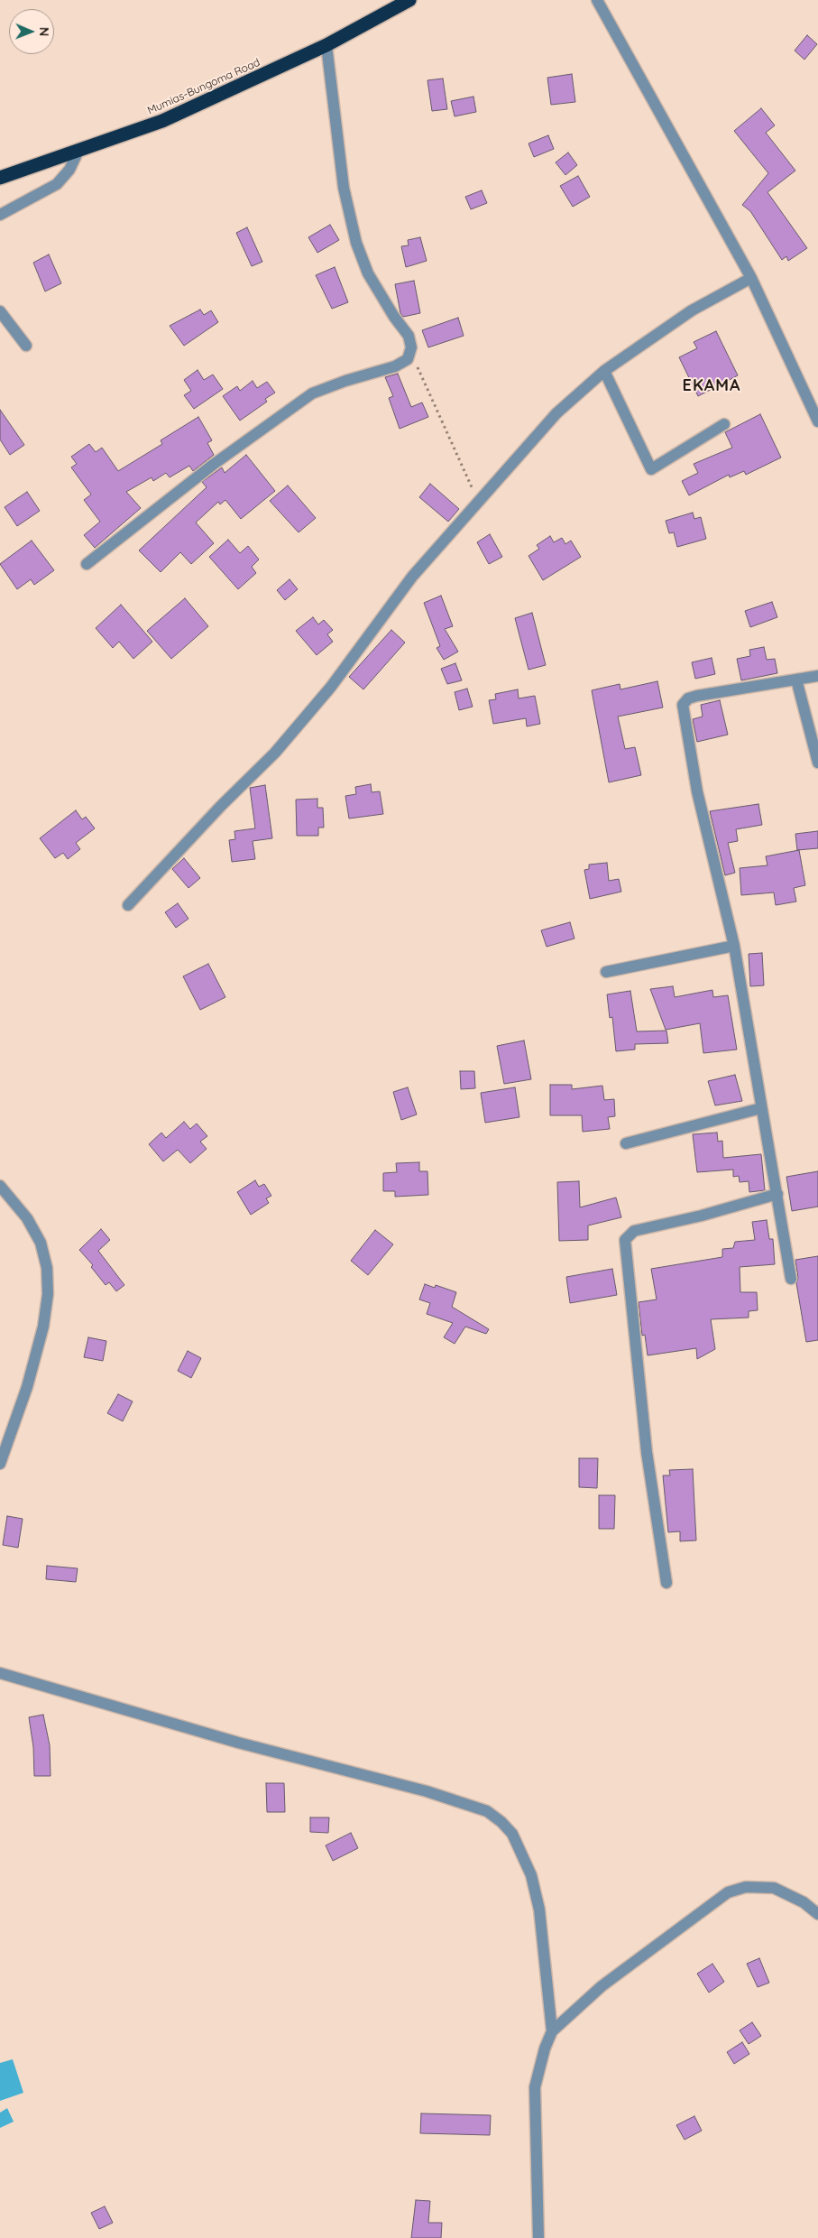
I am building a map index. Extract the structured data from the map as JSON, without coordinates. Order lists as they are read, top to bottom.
{
  "streets": {
    "highway": ["Mumias-Bungoma Road"]
  },
  "districts": ["EKAMA"],
  "north": "right"
}
